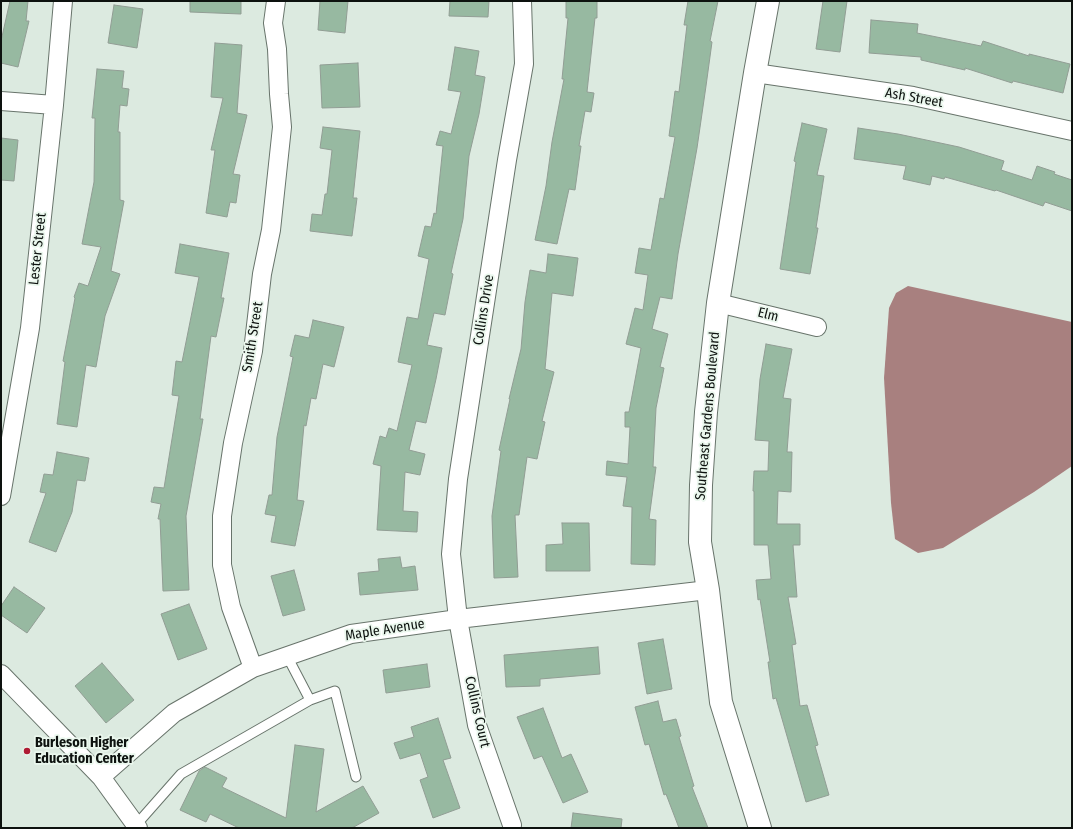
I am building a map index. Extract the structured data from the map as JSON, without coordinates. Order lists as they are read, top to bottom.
{
  "streets": {
    "street": [
      "Ash Street",
      "Lester Street",
      "Collins Drive",
      "Elm",
      "Smith Street",
      "Southeast Gardens Boulevard",
      "Maple Avenue",
      "Collins Court"
    ]
  },
  "crossings": [
    ["Ash Street", "Southeast Gardens Boulevard"],
    ["Collins Drive", "Maple Avenue"],
    ["Collins Drive", "Collins Court"],
    ["Elm", "Southeast Gardens Boulevard"],
    ["Smith Street", "Maple Avenue"],
    ["Southeast Gardens Boulevard", "Maple Avenue"],
    ["Maple Avenue", "Collins Court"]
  ],
  "places": ["Burleson Higher Education Center"]
}
